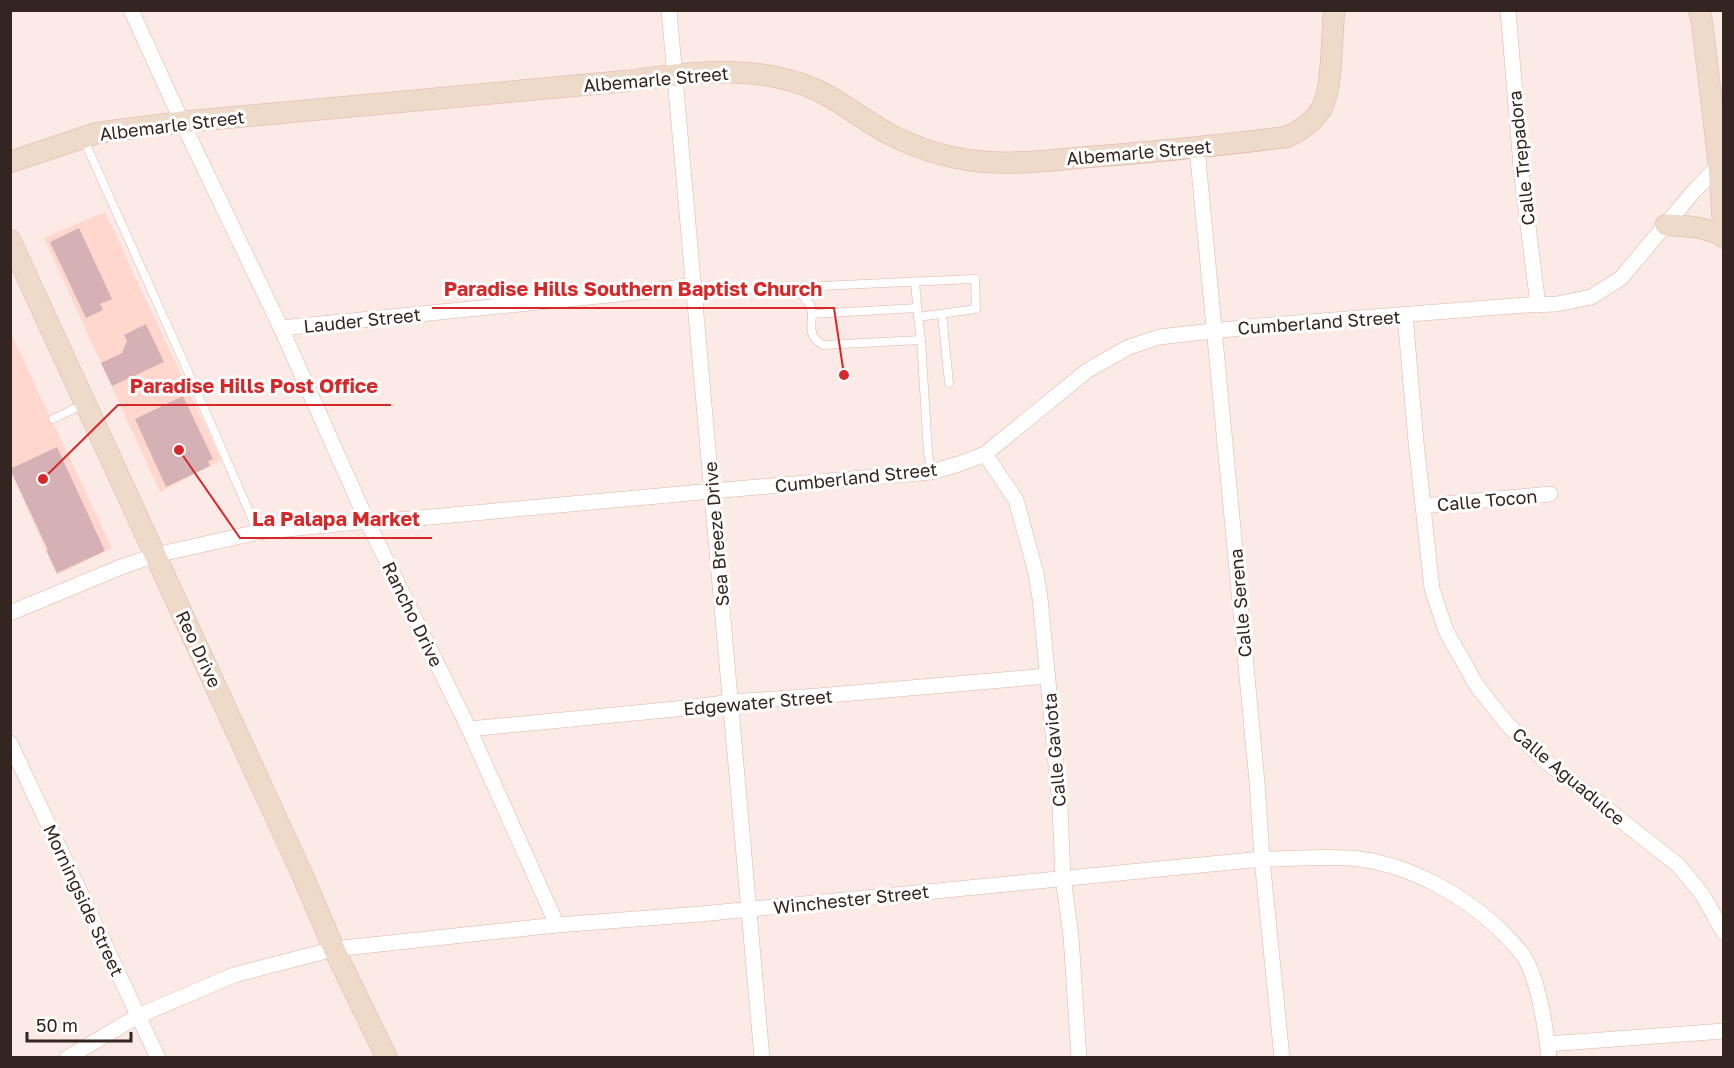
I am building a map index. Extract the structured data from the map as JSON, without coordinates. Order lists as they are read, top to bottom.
{
  "streets": {
    "street": [
      "Albemarle Street",
      "Calle Trepadora",
      "Lauder Street",
      "Cumberland Street",
      "Calle Tocon",
      "Sea Breeze Drive",
      "Calle Serena",
      "Rancho Drive",
      "Reo Drive",
      "Edgewater Street",
      "Calle Gaviota",
      "Calle Aguadulce",
      "Winchester Street",
      "Morningside Street"
    ]
  },
  "crossings": [
    ["Albemarle Street", "Sea Breeze Drive"],
    ["Albemarle Street", "Calle Serena"],
    ["Albemarle Street", "Rancho Drive"],
    ["Calle Trepadora", "Cumberland Street"],
    ["Lauder Street", "Sea Breeze Drive"],
    ["Lauder Street", "Rancho Drive"],
    ["Cumberland Street", "Sea Breeze Drive"],
    ["Cumberland Street", "Calle Serena"],
    ["Cumberland Street", "Rancho Drive"],
    ["Cumberland Street", "Reo Drive"],
    ["Cumberland Street", "Calle Gaviota"],
    ["Cumberland Street", "Calle Aguadulce"],
    ["Calle Tocon", "Calle Aguadulce"],
    ["Sea Breeze Drive", "Edgewater Street"],
    ["Sea Breeze Drive", "Winchester Street"],
    ["Calle Serena", "Winchester Street"],
    ["Rancho Drive", "Edgewater Street"],
    ["Rancho Drive", "Winchester Street"],
    ["Reo Drive", "Winchester Street"],
    ["Edgewater Street", "Calle Gaviota"],
    ["Calle Gaviota", "Winchester Street"],
    ["Winchester Street", "Morningside Street"]
  ],
  "places": ["Paradise Hills Southern Baptist Church", "La Palapa Market", "Paradise Hills Post Office"],
  "scale_bar": "50 m"
}
